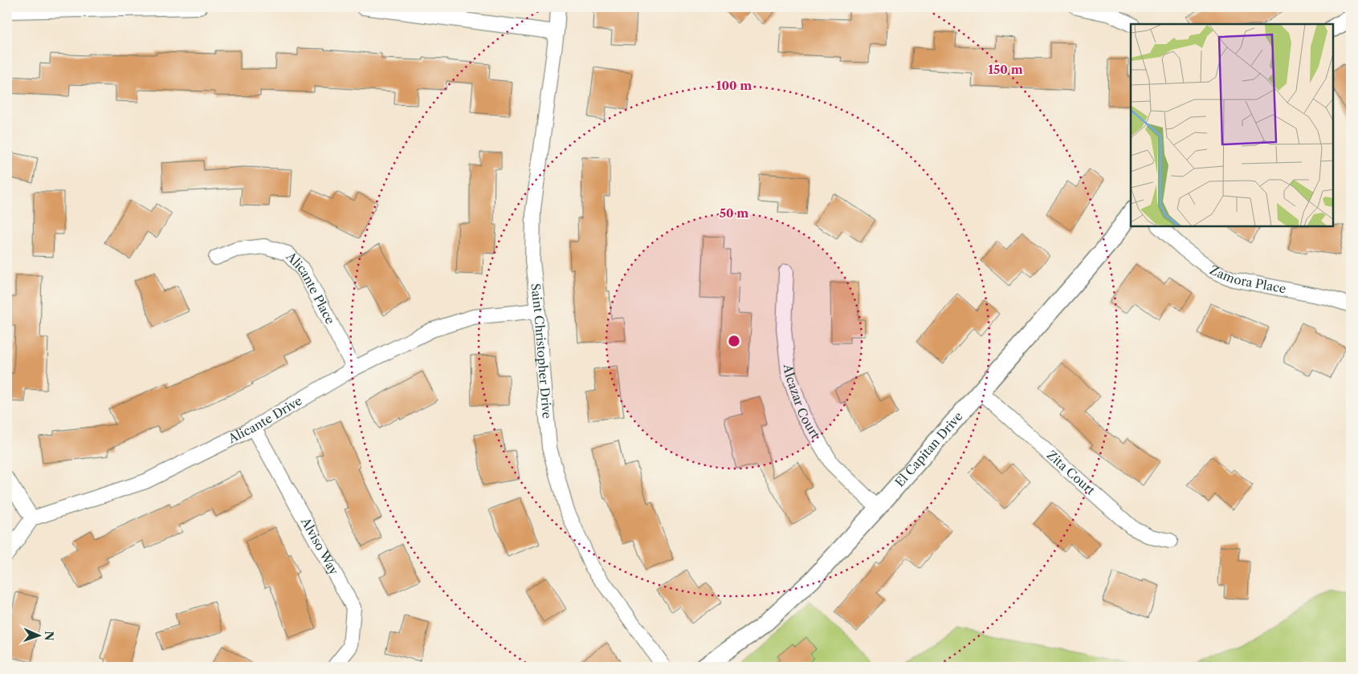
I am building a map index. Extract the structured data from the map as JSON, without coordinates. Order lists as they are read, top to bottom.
{
  "streets": {
    "street": [
      "Zamora Place",
      "Alicante Place",
      "Saint Christopher Drive",
      "Alcazar Court",
      "Alicante Drive",
      "El Capitan Drive",
      "Zita Court",
      "Alviso Way"
    ]
  },
  "crossings": [
    ["Alicante Place", "Alicante Drive"],
    ["Saint Christopher Drive", "Alicante Drive"],
    ["Alcazar Court", "El Capitan Drive"],
    ["Alicante Drive", "Alviso Way"],
    ["El Capitan Drive", "Zita Court"]
  ],
  "north": "right",
  "rings": ["150 m", "100 m", "50 m"]
}
